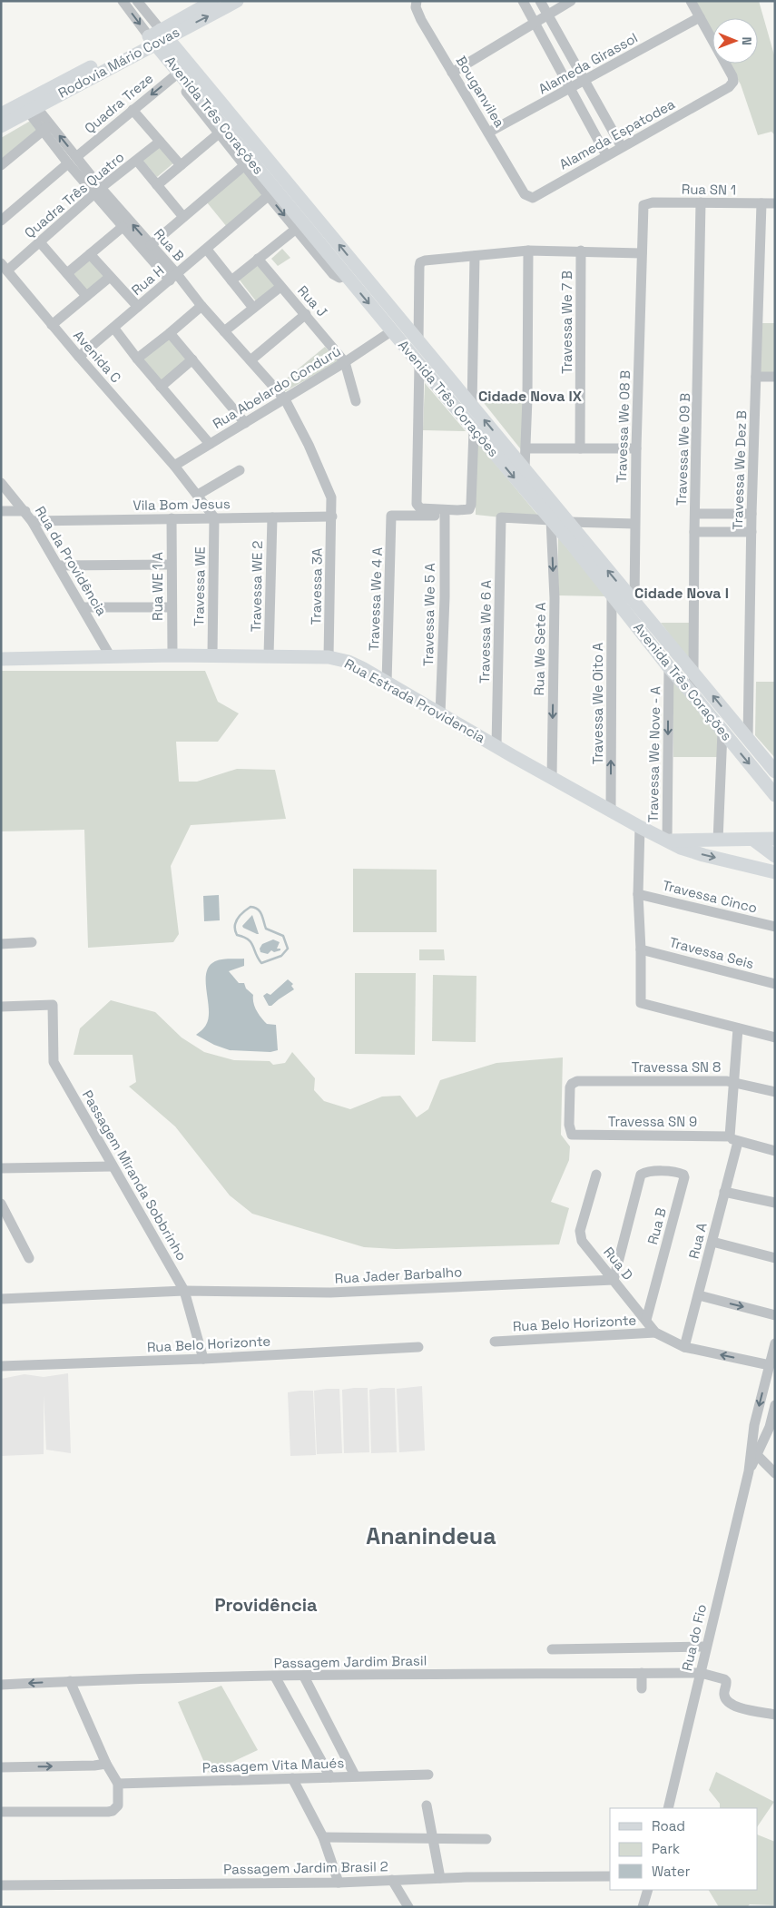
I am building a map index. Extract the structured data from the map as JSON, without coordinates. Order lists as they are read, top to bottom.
{
  "streets": {
    "main road": ["Rodovia Mário Covas", "Avenida Três Corações", "Rua Estrada Providencia"],
    "street": [
      "Alameda Girassol",
      "Bouganvilea",
      "Quadra Treze",
      "Alameda Espatodea",
      "Rua SN 1",
      "Quadra Três Quatro",
      "Rua B",
      "Rua H",
      "Rua J",
      "Travessa We 7 B",
      "Avenida C",
      "Rua Abelardo Condurú",
      "Travessa We 08 B",
      "Travessa We 09 B",
      "Travessa We Dez B",
      "Vila Bom Jesus",
      "Rua da Providência",
      "Rua WE 1 A",
      "Travessa WE",
      "Travessa WE 2",
      "Travessa 3A",
      "Travessa We 4 A",
      "Travessa We 5 A",
      "Travessa We 6 A",
      "Rua We Sete A",
      "Travessa We Oito A",
      "Travessa We Nove - A",
      "Travessa Cinco",
      "Travessa Seis",
      "Travessa SN 8",
      "Travessa SN 9",
      "Passagem Miranda Sobbrinho",
      "Rua A",
      "Rua D",
      "Rua Jader Barbalho",
      "Rua Belo Horizonte",
      "Rua do Fio",
      "Passagem Jardim Brasil",
      "Passagem Vita Maués",
      "Passagem Jardim Brasil 2"
    ]
  },
  "crossings": [
    ["Rodovia Mário Covas", "Avenida Três Corações"],
    ["Rodovia Mário Covas", "Rua B"],
    ["Alameda Girassol", "Bouganvilea"],
    ["Alameda Girassol", "Alameda Espatodea"],
    ["Bouganvilea", "Alameda Espatodea"],
    ["Quadra Treze", "Avenida Três Corações"],
    ["Quadra Treze", "Rua B"],
    ["Avenida Três Corações", "Rua H"],
    ["Avenida Três Corações", "Rua Abelardo Condurú"],
    ["Avenida Três Corações", "Travessa We 08 B"],
    ["Avenida Três Corações", "Travessa We 09 B"],
    ["Avenida Três Corações", "Travessa We Dez B"],
    ["Avenida Três Corações", "Travessa We 6 A"],
    ["Avenida Três Corações", "Rua We Sete A"],
    ["Avenida Três Corações", "Travessa We Oito A"],
    ["Avenida Três Corações", "Travessa We Nove - A"],
    ["Rua SN 1", "Travessa We 08 B"],
    ["Rua SN 1", "Travessa We 09 B"],
    ["Rua SN 1", "Travessa We Dez B"],
    ["Quadra Três Quatro", "Rua B"],
    ["Quadra Três Quatro", "Avenida C"],
    ["Rua B", "Rua H"],
    ["Rua B", "Rua Abelardo Condurú"],
    ["Rua B", "Travessa 3A"],
    ["Rua B", "Rua D"],
    ["Rua B", "Rua Jader Barbalho"],
    ["Rua H", "Avenida C"],
    ["Rua J", "Rua Abelardo Condurú"],
    ["Avenida C", "Rua Abelardo Condurú"],
    ["Avenida C", "Vila Bom Jesus"],
    ["Avenida C", "Travessa WE"],
    ["Rua Abelardo Condurú", "Travessa 3A"],
    ["Vila Bom Jesus", "Rua da Providência"],
    ["Vila Bom Jesus", "Rua WE 1 A"],
    ["Vila Bom Jesus", "Travessa WE"],
    ["Vila Bom Jesus", "Travessa WE 2"],
    ["Vila Bom Jesus", "Travessa 3A"],
    ["Rua da Providência", "Rua Estrada Providencia"],
    ["Rua WE 1 A", "Rua Estrada Providencia"],
    ["Travessa WE", "Rua Estrada Providencia"],
    ["Travessa WE 2", "Rua Estrada Providencia"],
    ["Travessa 3A", "Rua Estrada Providencia"],
    ["Travessa We 4 A", "Travessa We 5 A"],
    ["Travessa We 4 A", "Rua Estrada Providencia"],
    ["Travessa We 5 A", "Rua Estrada Providencia"],
    ["Travessa We 6 A", "Rua We Sete A"],
    ["Travessa We 6 A", "Rua Estrada Providencia"],
    ["Rua We Sete A", "Rua Estrada Providencia"],
    ["Rua Estrada Providencia", "Travessa We Oito A"],
    ["Rua Estrada Providencia", "Travessa We Nove - A"],
    ["Travessa SN 8", "Travessa SN 9"],
    ["Travessa SN 8", "Rua A"],
    ["Travessa SN 9", "Rua A"],
    ["Passagem Miranda Sobbrinho", "Rua Jader Barbalho"],
    ["Passagem Miranda Sobbrinho", "Rua Belo Horizonte"],
    ["Rua A", "Rua D"],
    ["Rua D", "Rua Jader Barbalho"],
    ["Rua D", "Rua Belo Horizonte"],
    ["Rua D", "Rua do Fio"],
    ["Rua do Fio", "Passagem Jardim Brasil"]
  ],
  "one_way": ["Rua We Sete A", "Travessa We Oito A"],
  "districts": [
    "Cidade Nova IX",
    "Cidade Nova I",
    "Ananindeua",
    "Providência"
  ],
  "legend": ["Road", "Park", "Water"],
  "north": "right"
}
